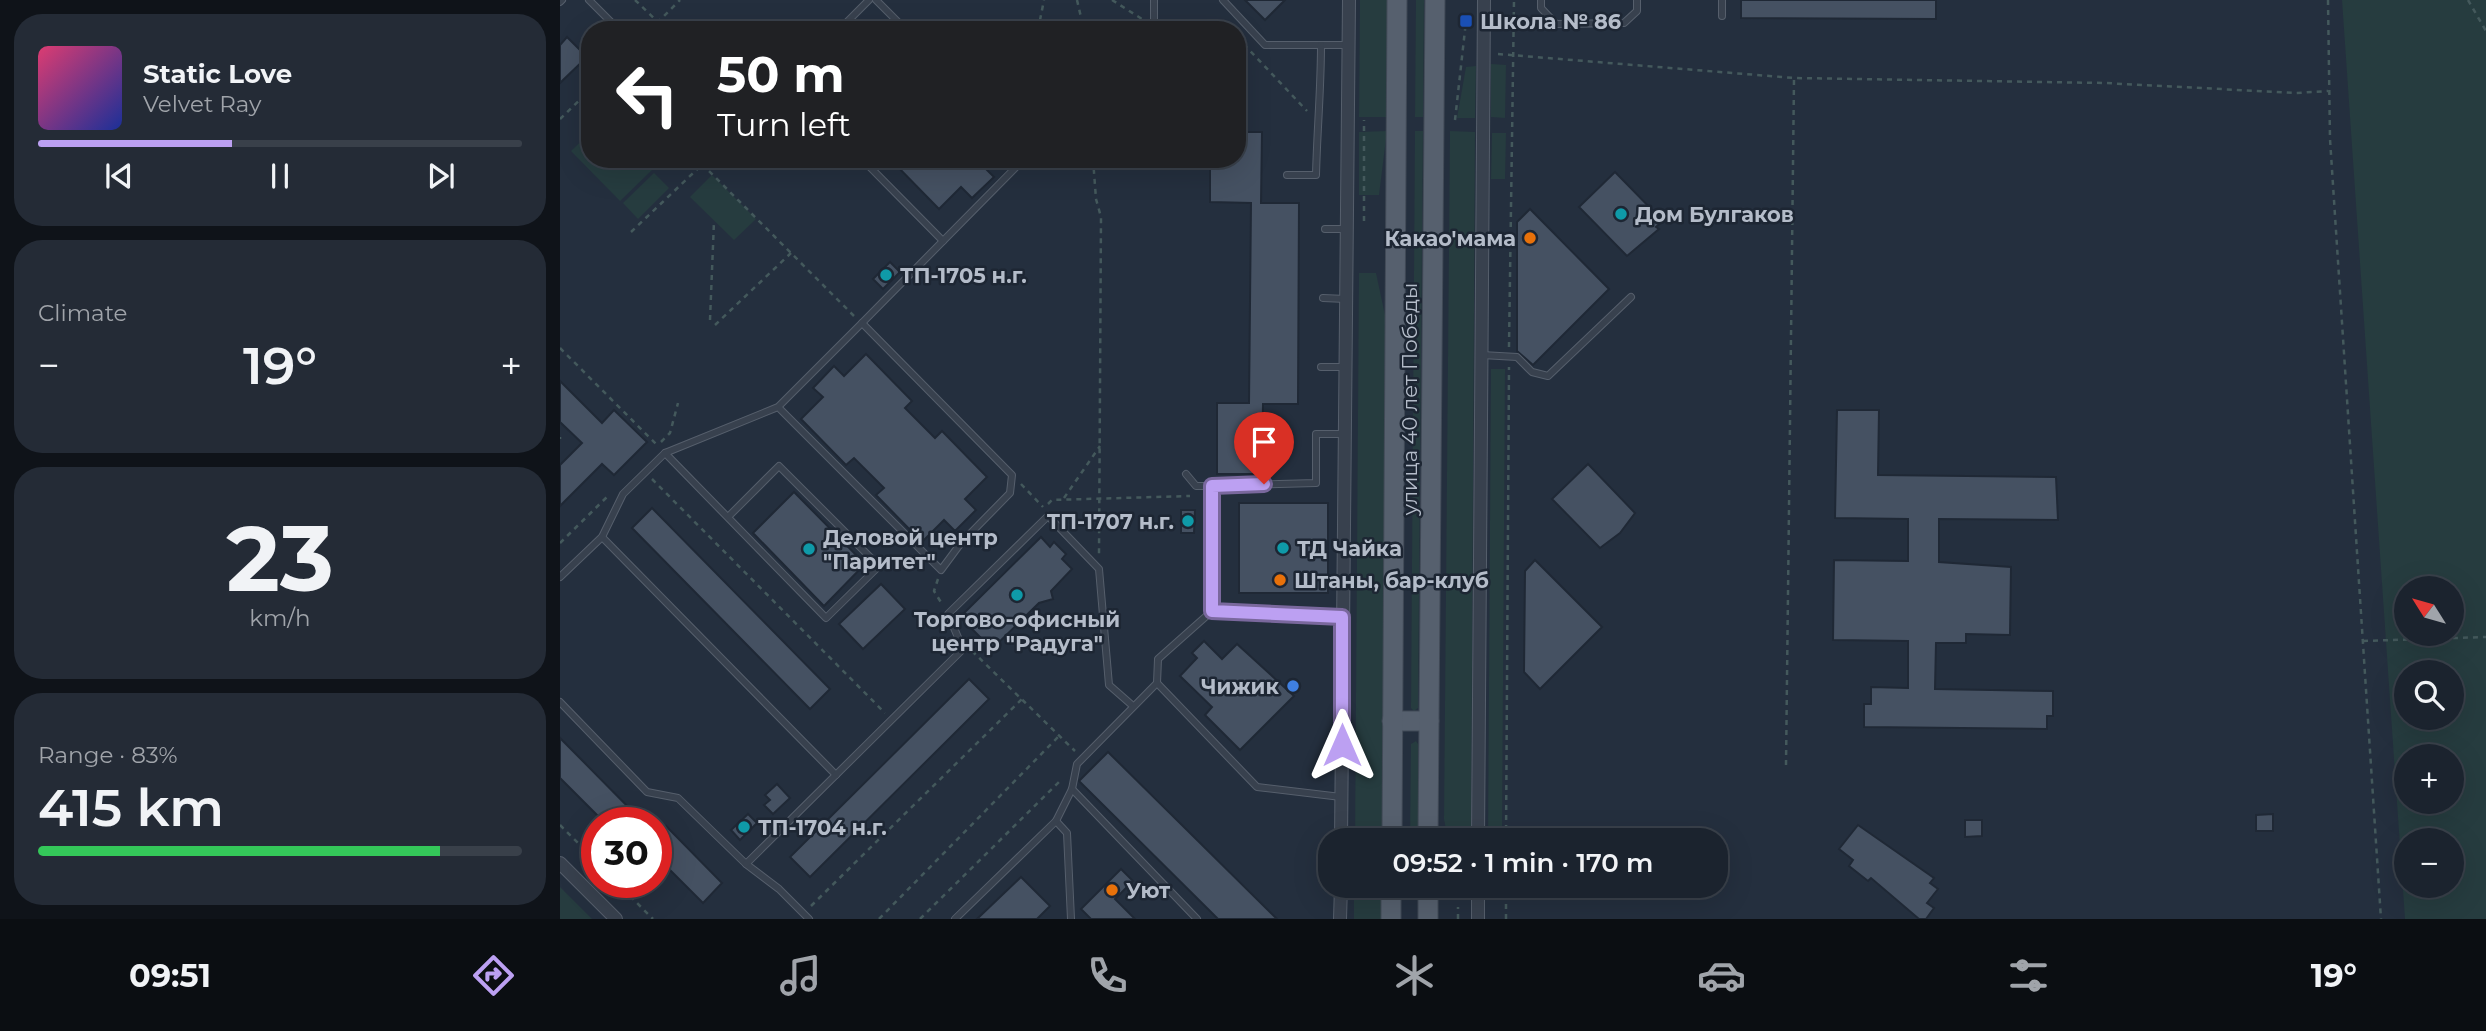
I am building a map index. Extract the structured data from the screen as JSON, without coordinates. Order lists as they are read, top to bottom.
{
  "streets": {
    "main road": ["улица 40 лет Победы"]
  },
  "places": {
    "transit": ["Школа № 86"],
    "other": [
      "Дом Булгаков",
      "Какао'мама",
      "ТП-1705 н.г.",
      "ТП-1707 н.г.",
      "ТД Чайка",
      "Деловой центр \"Паритет\"",
      "Штаны, бар-клуб",
      "Торгово-офисный центр \"Радуга\"",
      "Чижик",
      "ТП-1704 н.г.",
      "Уют"
    ]
  },
  "north": "top left",
  "page": {
    "turn": ["50 m", "Turn left"],
    "song": ["Static Love", "Velvet Ray"],
    "tile": [
      "Climate",
      ["23", "km/h"],
      ["Range · 83%", "415 km"]
    ],
    "heat": ["−", "19°", "+"],
    "map_buttons": ["+", "−"],
    "limit": "30",
    "trip": "09:52 · 1 min · 170 m",
    "tabs": ["09:51", "19°"]
  }
}
